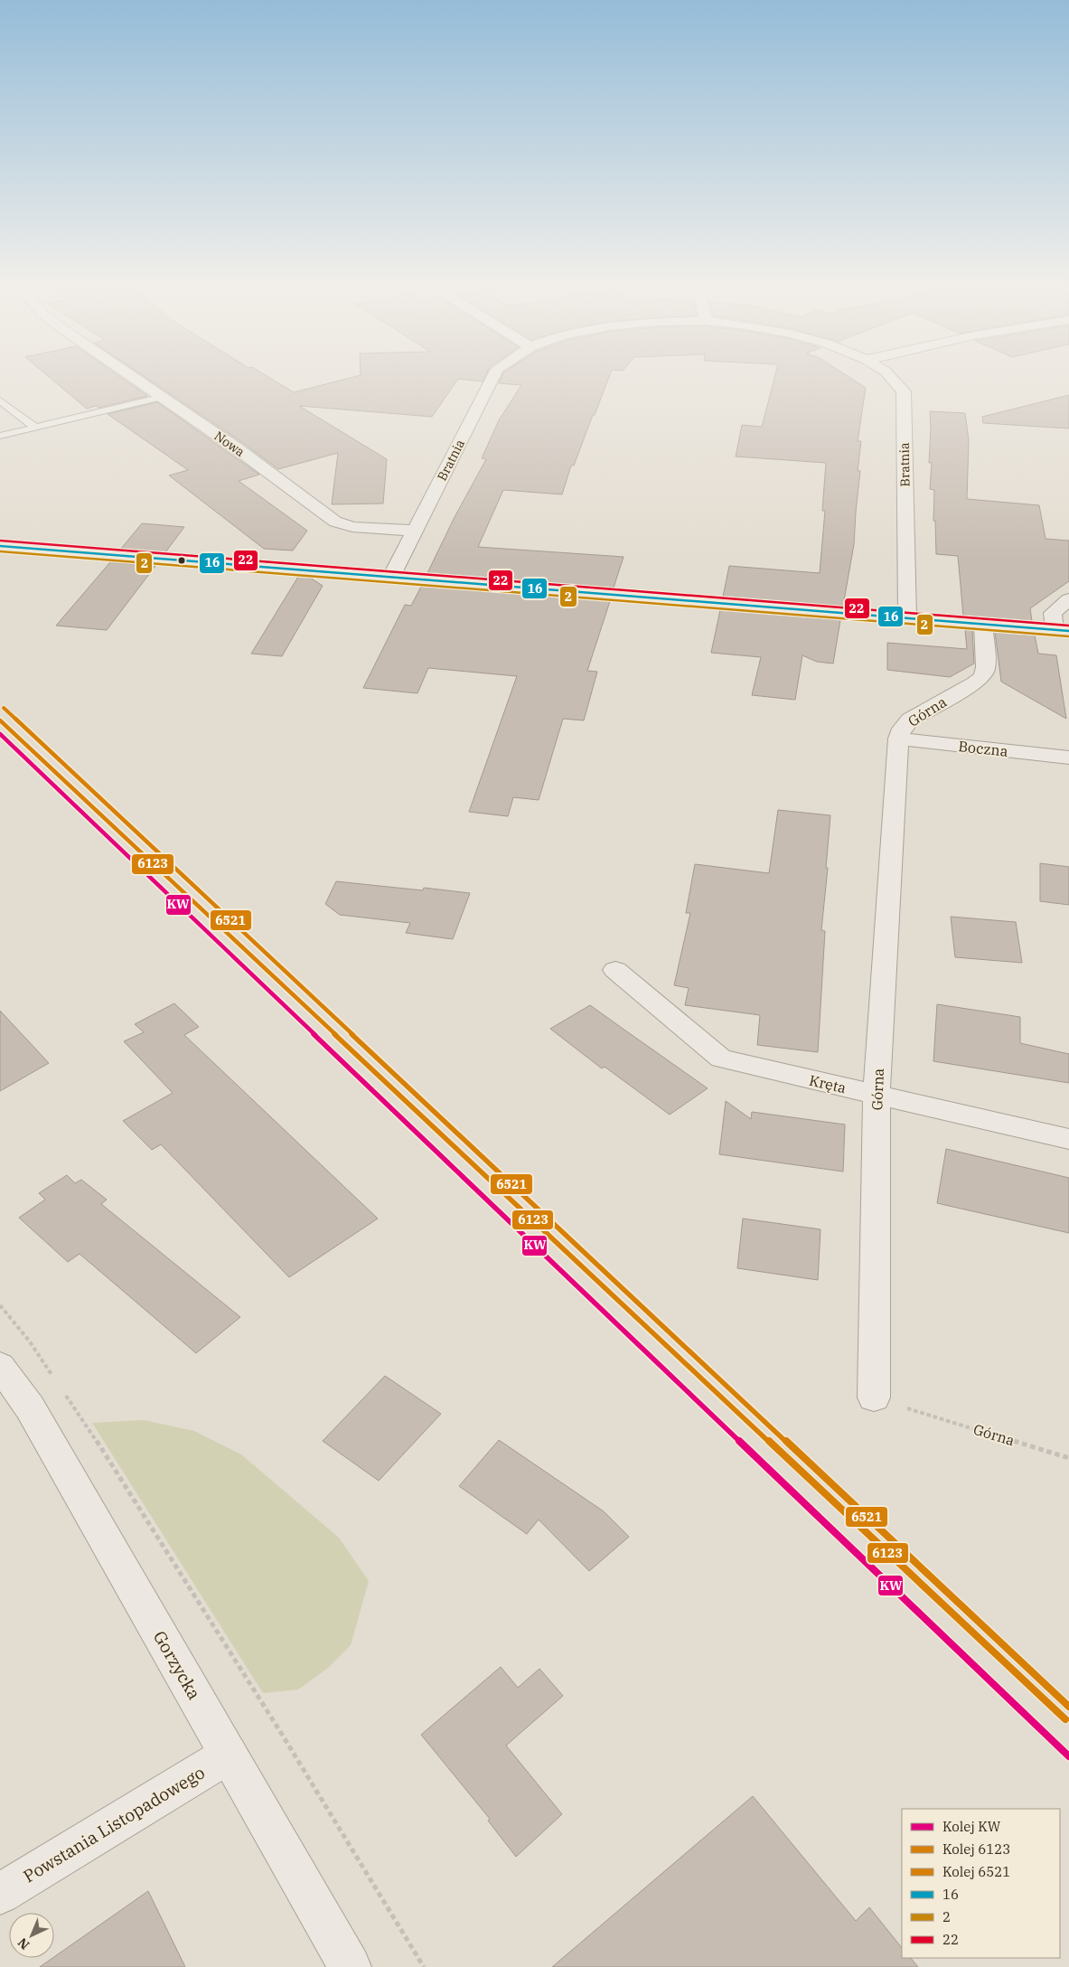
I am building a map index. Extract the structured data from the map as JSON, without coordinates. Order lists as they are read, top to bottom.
{
  "streets": {
    "street": [
      "Nowa",
      "Bratnia",
      "Górna",
      "Boczna",
      "Kręta",
      "Gorzycka",
      "Powstania Listopadowego"
    ]
  },
  "crossings": [
    ["Nowa", "Bratnia"],
    ["Górna", "Boczna"],
    ["Górna", "Kręta"],
    ["Gorzycka", "Powstania Listopadowego"]
  ],
  "lines": [
    "transit line 22",
    "transit line 16",
    "transit line 2",
    "rail line 6521",
    "rail line 6123",
    "rail line KW"
  ],
  "legend": [
    "Kolej KW",
    "Kolej 6123",
    "Kolej 6521",
    "16",
    "2",
    "22"
  ],
  "north": "bottom left"
}
